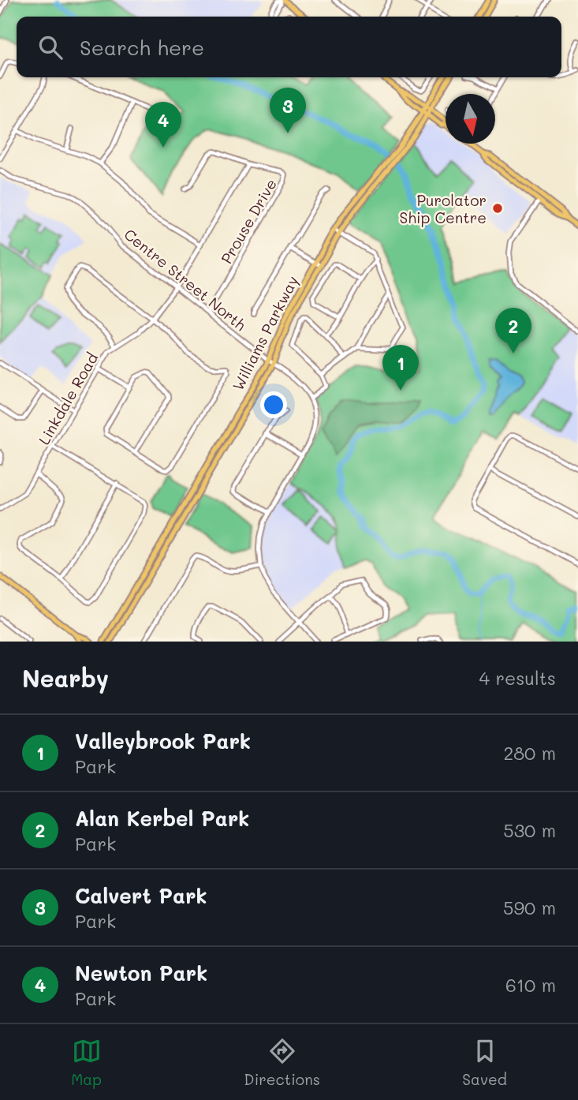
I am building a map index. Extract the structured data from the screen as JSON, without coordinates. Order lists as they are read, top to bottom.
{
  "streets": {
    "main road": ["Williams Parkway"],
    "street": ["Prouse Drive", "Centre Street North", "Linkdale Road"]
  },
  "crossings": [
    ["Prouse Drive", "Centre Street North"],
    ["Prouse Drive", "Linkdale Road"],
    ["Centre Street North", "Williams Parkway"],
    ["Centre Street North", "Linkdale Road"]
  ],
  "places": ["Purolator Ship Centre"],
  "north": "bottom",
  "page": {
    "search": "Search here",
    "pins": [
      "3",
      "4",
      "2",
      "1"
    ],
    "heading": ["Nearby", "4 results"],
    "list": [
      {
        "mark": "1",
        "name": "Valleybrook Park",
        "note": "Park",
        "value": "280 m"
      },
      {
        "mark": "2",
        "name": "Alan Kerbel Park",
        "note": "Park",
        "value": "530 m"
      },
      {
        "mark": "3",
        "name": "Calvert Park",
        "note": "Park",
        "value": "590 m"
      },
      {
        "mark": "4",
        "name": "Newton Park",
        "note": "Park",
        "value": "610 m"
      }
    ],
    "nav": ["Map", "Directions", "Saved"]
  }
}
